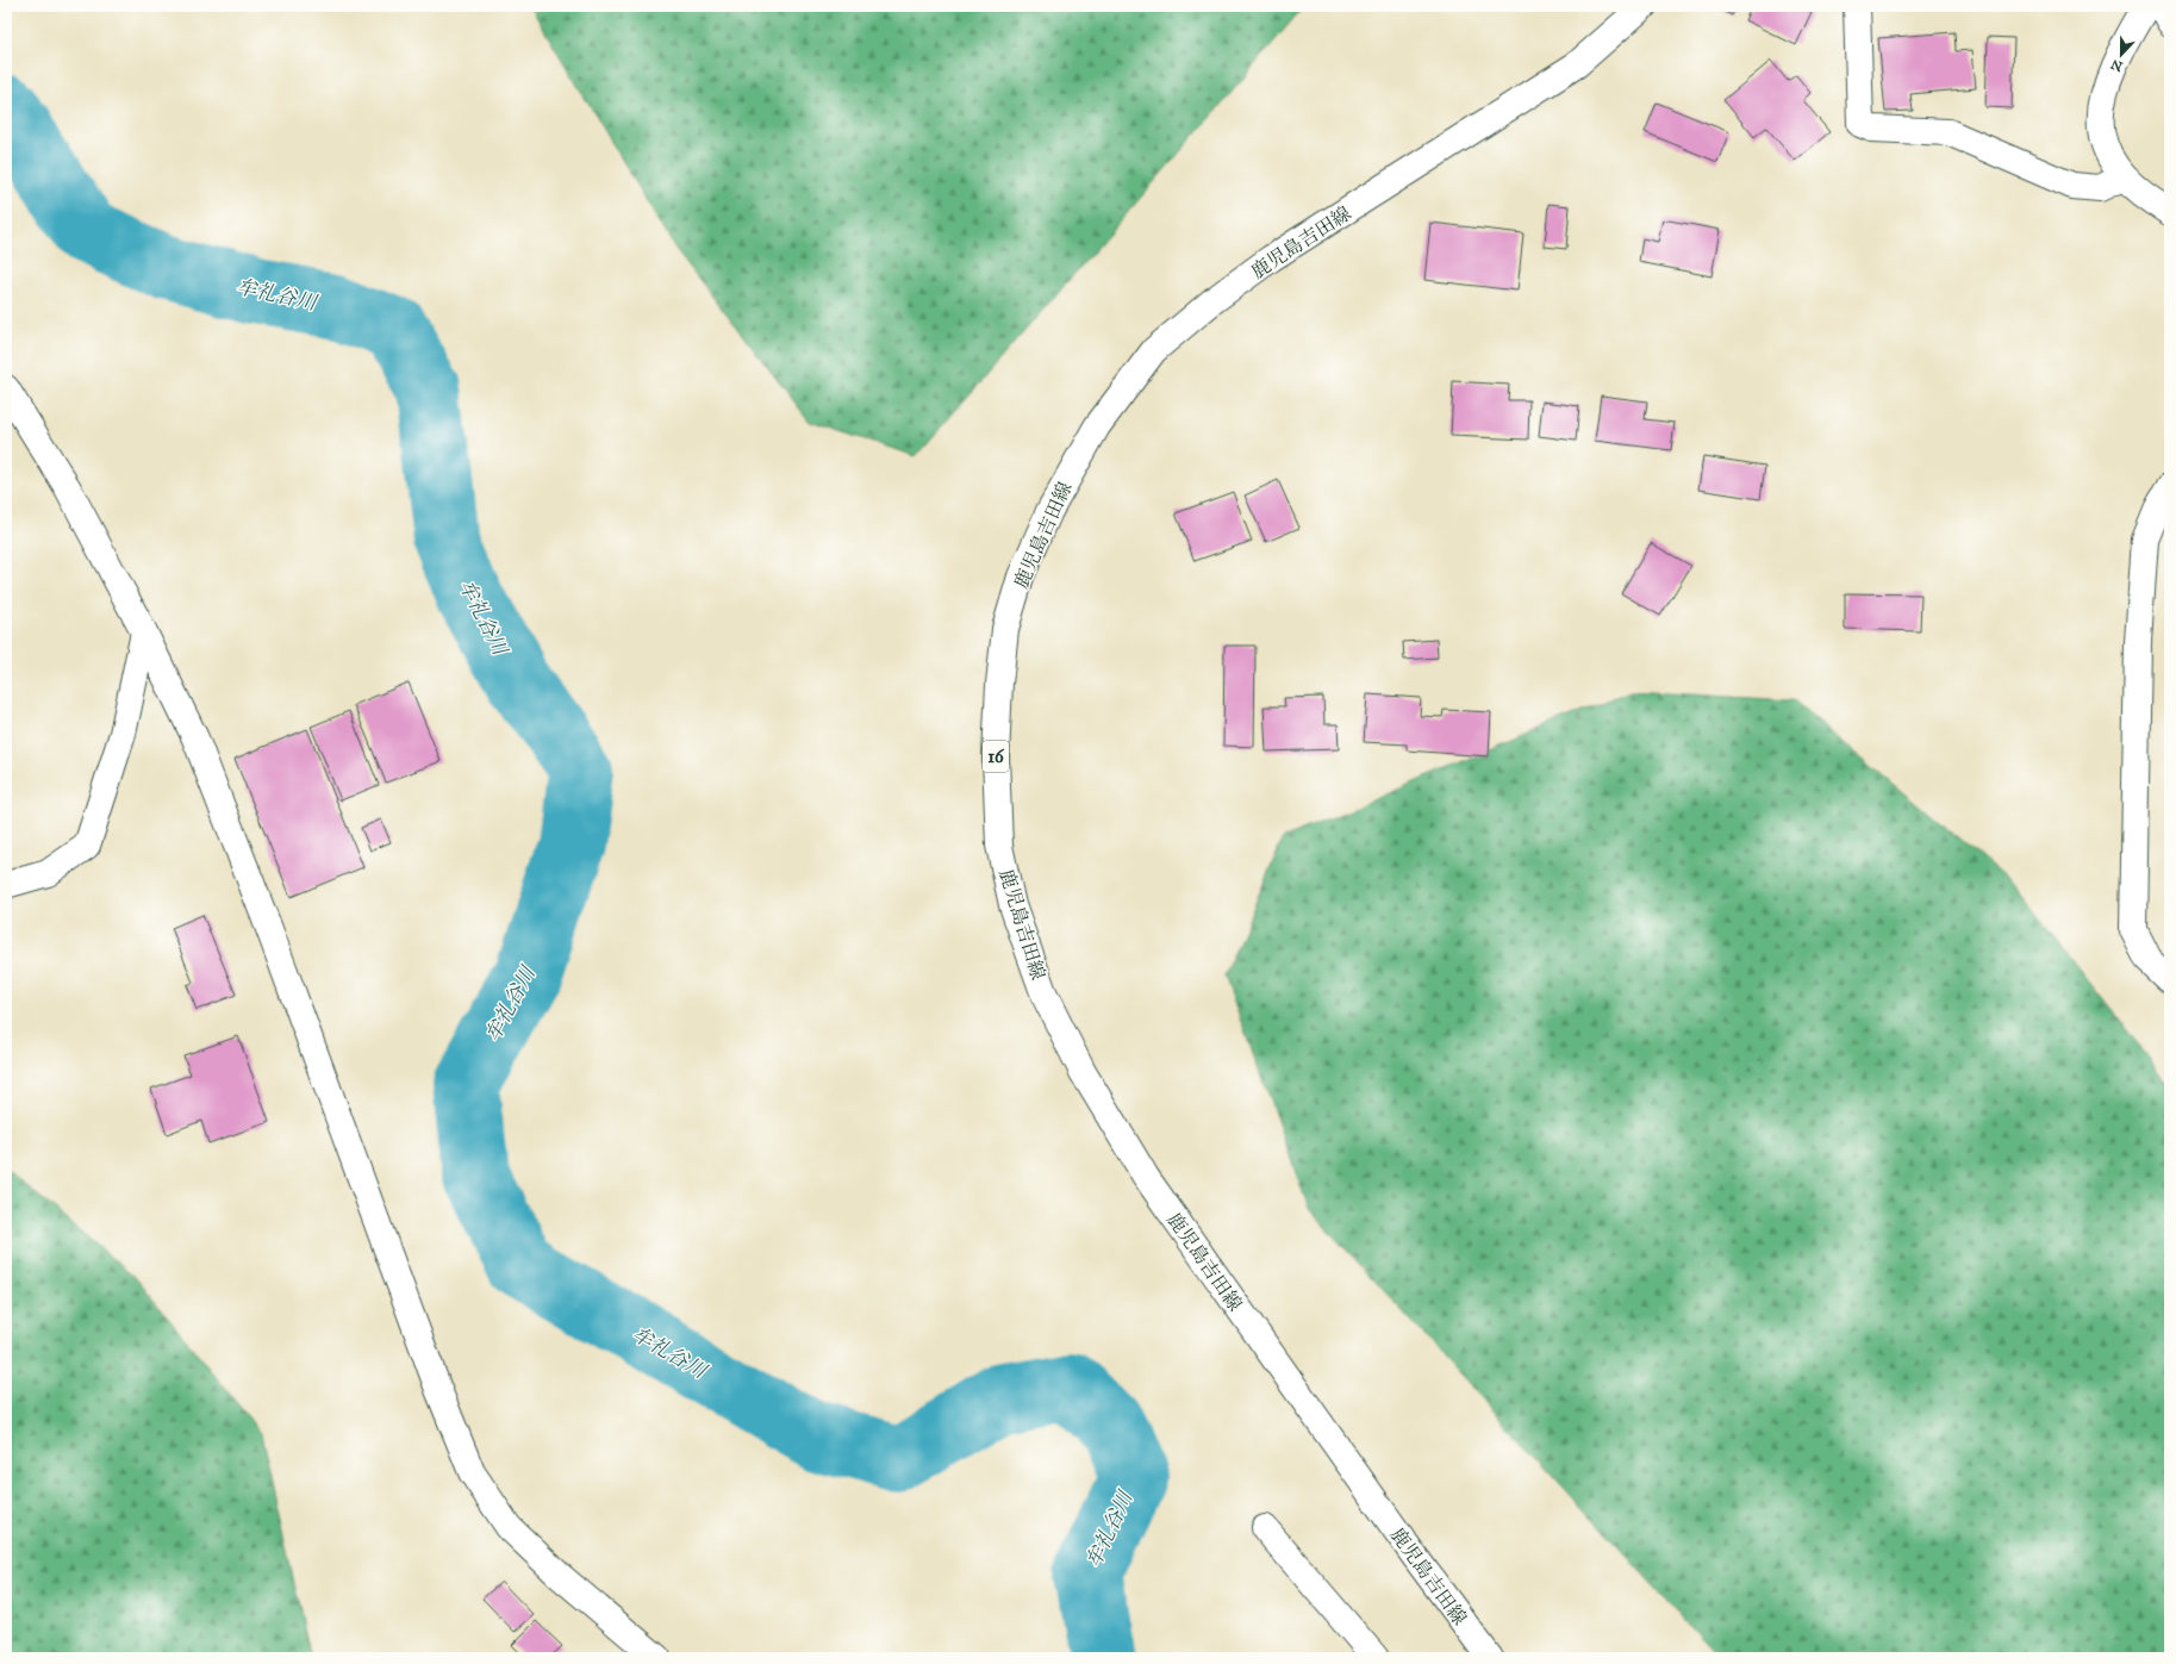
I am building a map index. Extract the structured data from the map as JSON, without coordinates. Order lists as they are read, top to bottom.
{
  "streets": {
    "street": ["鹿児島吉田線", "16"]
  },
  "water": ["牟礼谷川"],
  "north": "bottom"
}
